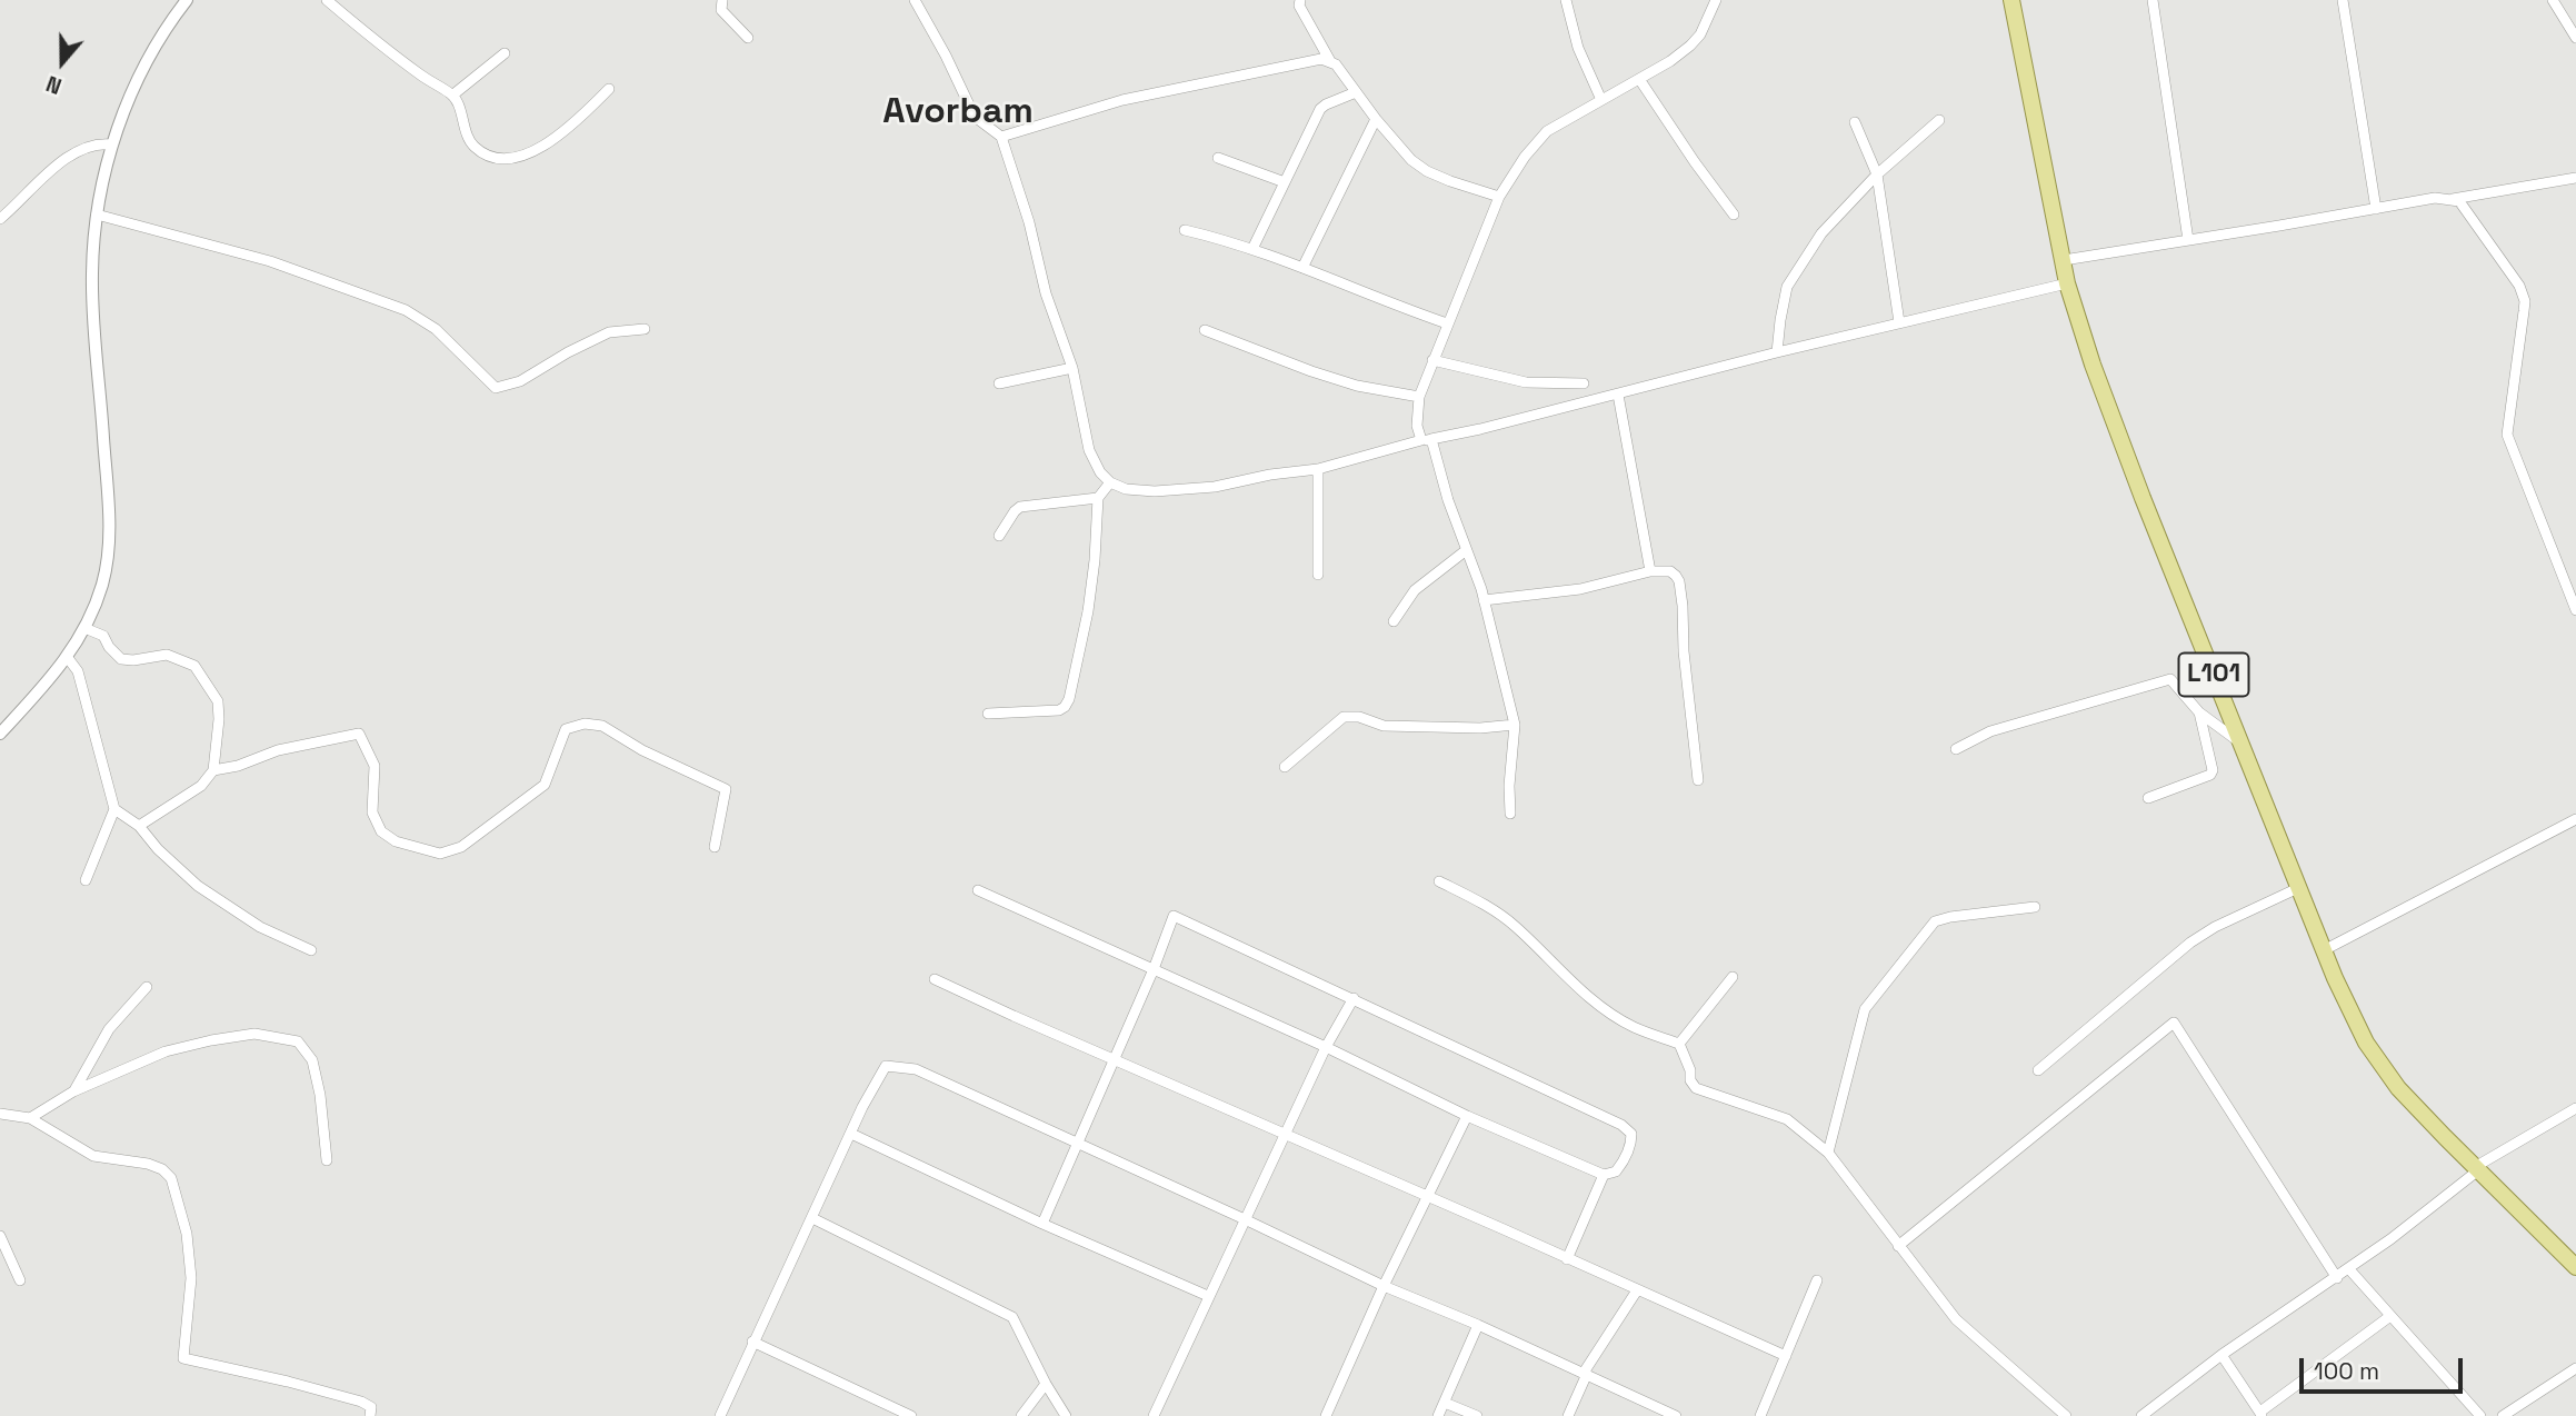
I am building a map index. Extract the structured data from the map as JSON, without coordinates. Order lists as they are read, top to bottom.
{
  "streets": {
    "main road": ["L101"]
  },
  "districts": ["Avorbam"],
  "scale_bar": "100 m",
  "north": "bottom"
}
